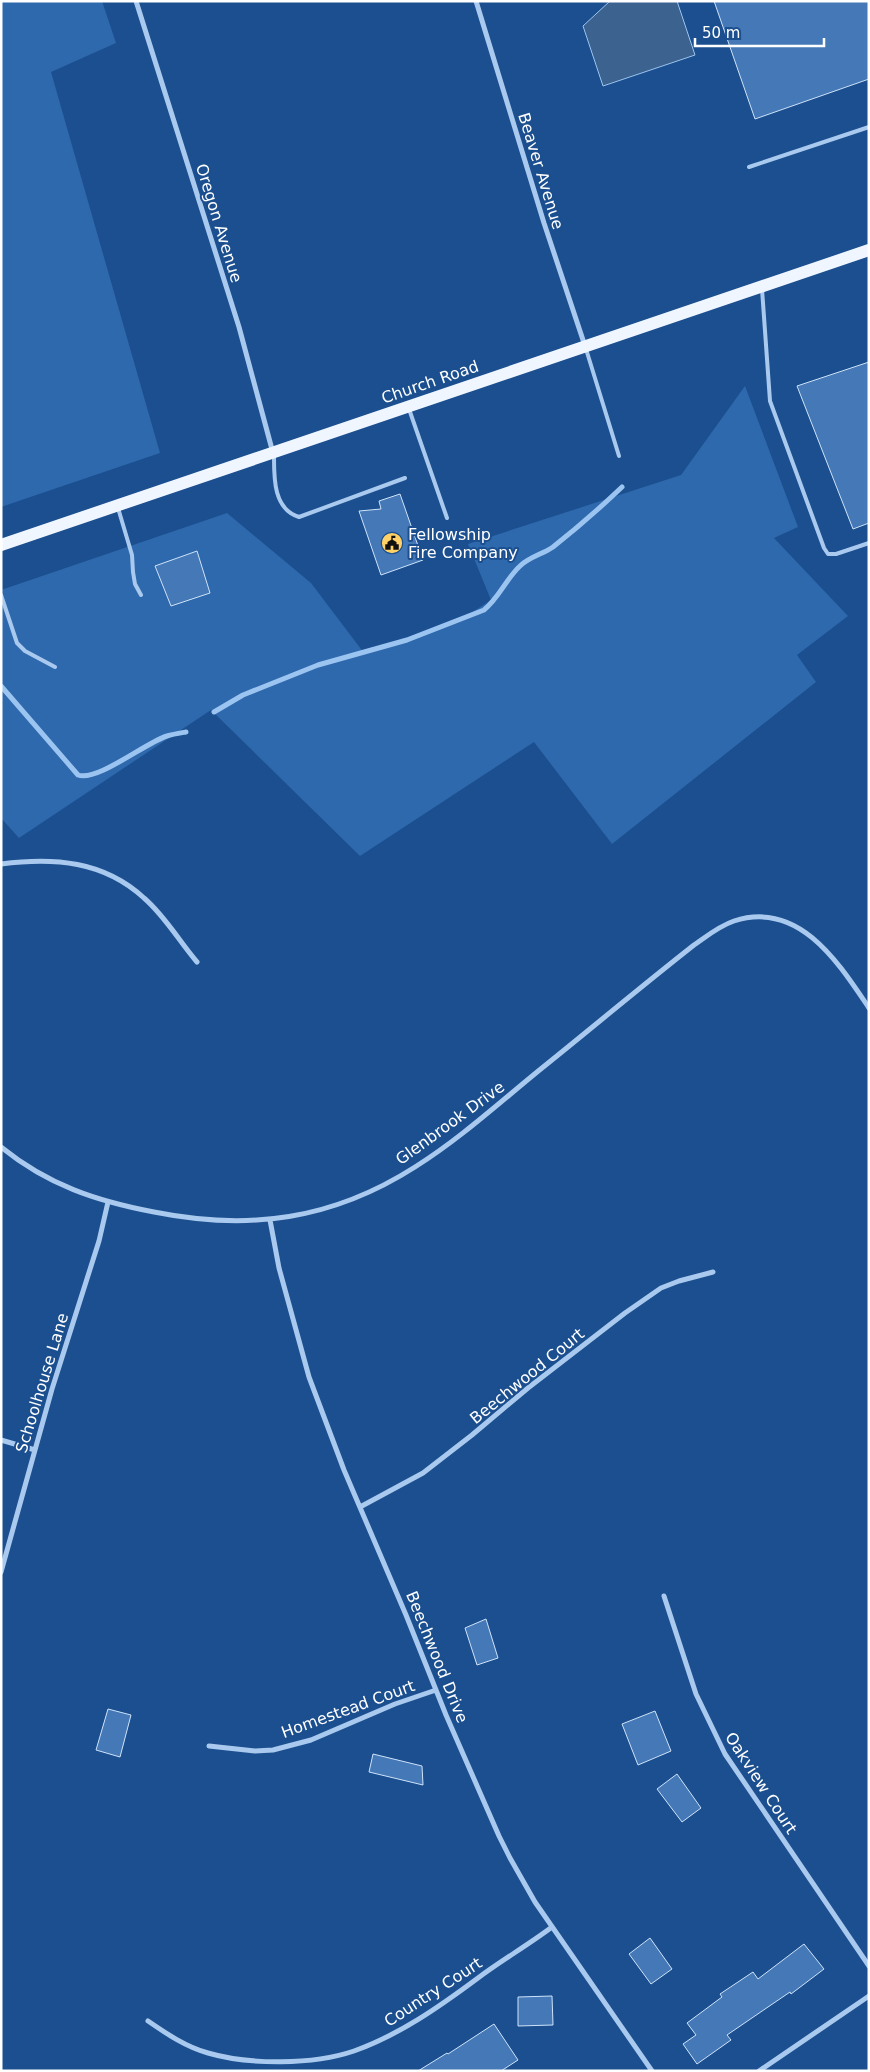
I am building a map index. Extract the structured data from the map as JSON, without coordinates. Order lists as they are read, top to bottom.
{
  "streets": {
    "main road": ["Church Road"],
    "street": [
      "Beaver Avenue",
      "Oregon Avenue",
      "Glenbrook Drive",
      "Beechwood Court",
      "Schoolhouse Lane",
      "Beechwood Drive",
      "Homestead Court",
      "Oakview Court",
      "Country Court"
    ]
  },
  "crossings": [
    ["Beaver Avenue", "Church Road"],
    ["Oregon Avenue", "Church Road"],
    ["Glenbrook Drive", "Schoolhouse Lane"],
    ["Glenbrook Drive", "Beechwood Drive"],
    ["Beechwood Court", "Beechwood Drive"],
    ["Beechwood Drive", "Homestead Court"],
    ["Beechwood Drive", "Country Court"]
  ],
  "places": {
    "public building": ["Fellowship Fire Company"]
  },
  "scale_bar": "50 m"
}
